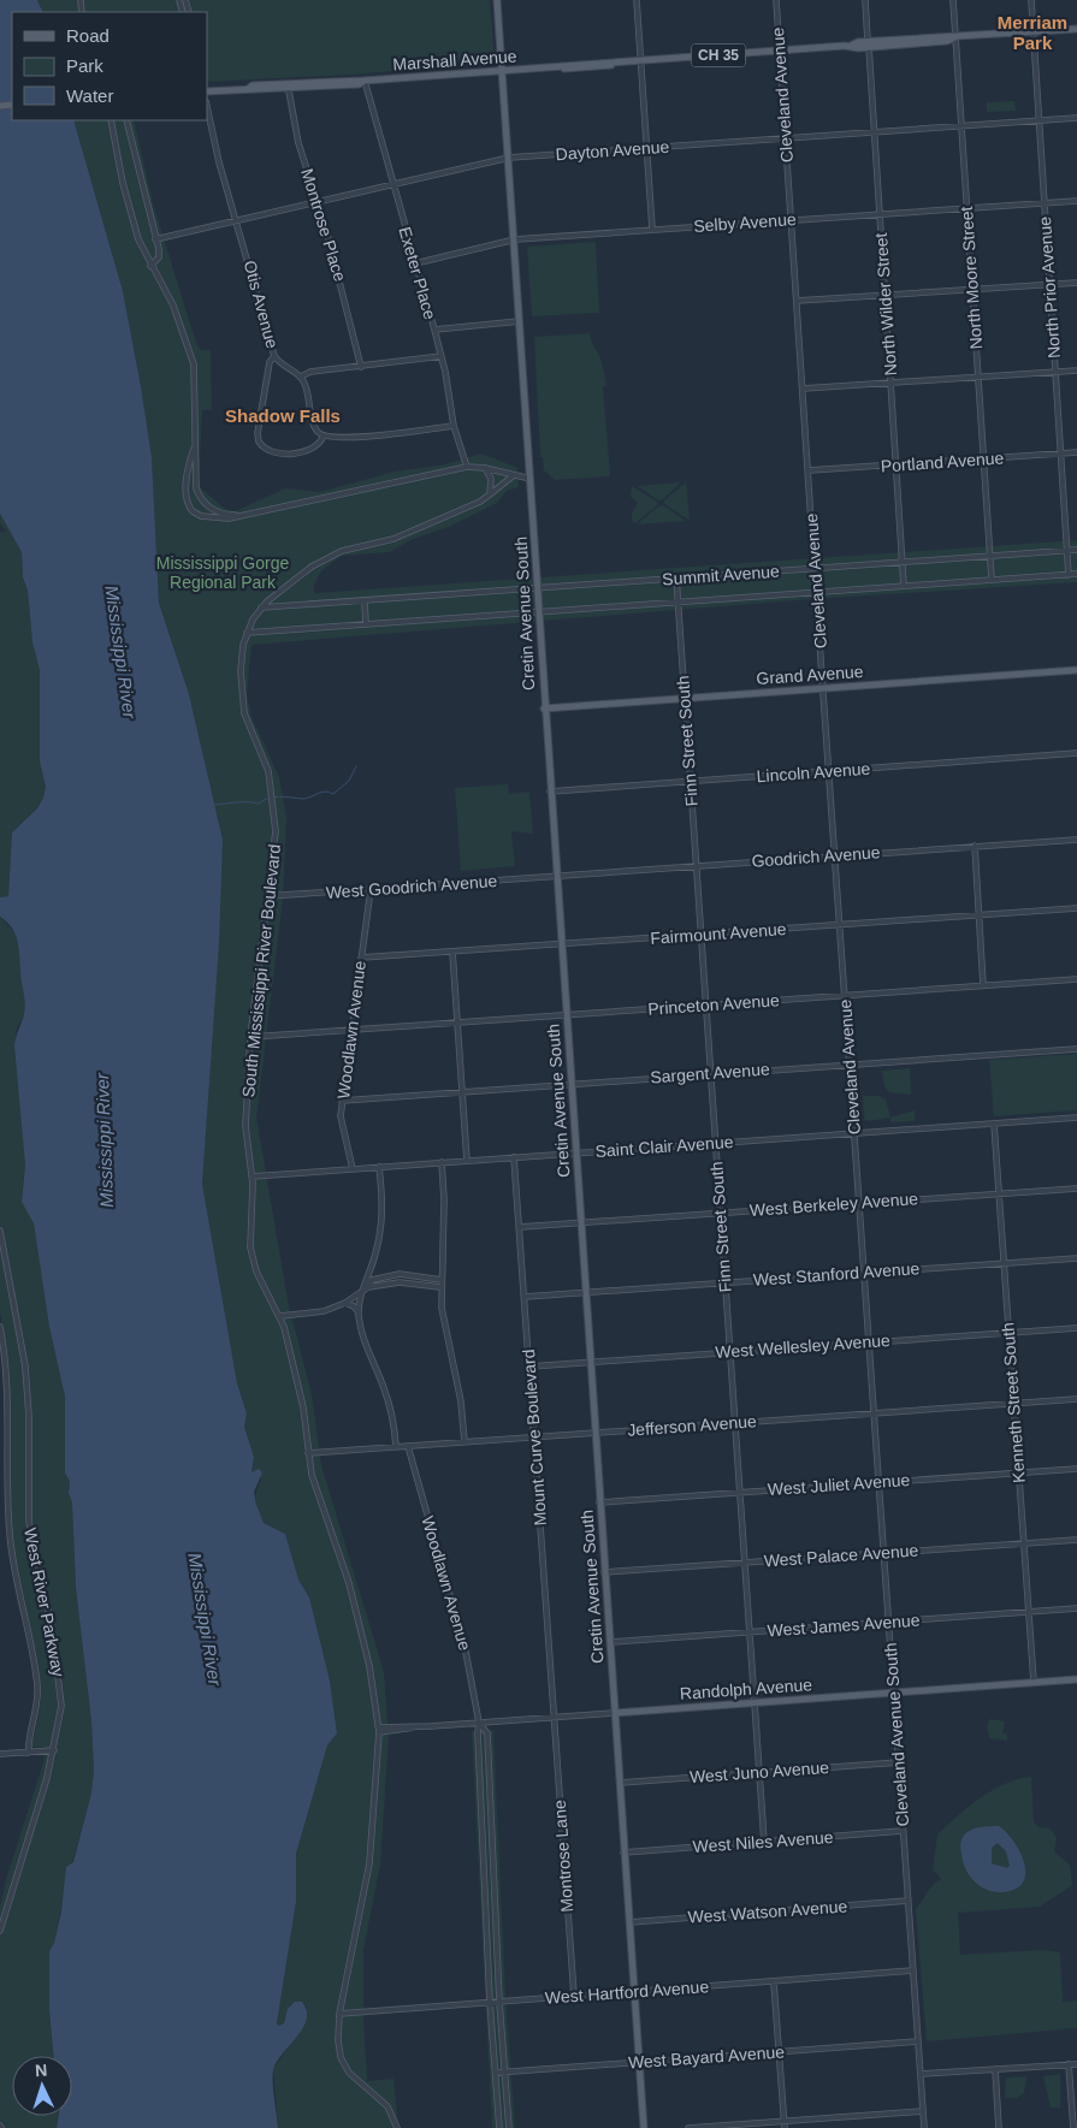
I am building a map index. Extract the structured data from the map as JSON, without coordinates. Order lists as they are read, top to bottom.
{
  "streets": {
    "main road": [
      "CH 35",
      "Marshall Avenue",
      "Cretin Avenue South",
      "Grand Avenue",
      "Randolph Avenue"
    ],
    "street": [
      "Cleveland Avenue",
      "Dayton Avenue",
      "Selby Avenue",
      "Montrose Place",
      "Exeter Place",
      "North Moore Street",
      "North Prior Avenue",
      "Otis Avenue",
      "North Wilder Street",
      "Portland Avenue",
      "Summit Avenue",
      "Finn Street South",
      "Lincoln Avenue",
      "Goodrich Avenue",
      "West Goodrich Avenue",
      "Fairmount Avenue",
      "South Mississippi River Boulevard",
      "Princeton Avenue",
      "Woodlawn Avenue",
      "Sargent Avenue",
      "Saint Clair Avenue",
      "West Berkeley Avenue",
      "West Stanford Avenue",
      "West Wellesley Avenue",
      "Kenneth Street South",
      "Jefferson Avenue",
      "Mount Curve Boulevard",
      "West Juliet Avenue",
      "West Palace Avenue",
      "West River Parkway",
      "West James Avenue",
      "Cleveland Avenue South",
      "West Juno Avenue",
      "West Niles Avenue",
      "Montrose Lane",
      "West Watson Avenue",
      "West Hartford Avenue",
      "West Bayard Avenue"
    ]
  },
  "crossings": [
    ["Marshall Avenue", "Cleveland Avenue"],
    ["Marshall Avenue", "Montrose Place"],
    ["Marshall Avenue", "Exeter Place"],
    ["Marshall Avenue", "North Moore Street"],
    ["Marshall Avenue", "North Prior Avenue"],
    ["Marshall Avenue", "North Wilder Street"],
    ["Marshall Avenue", "Cretin Avenue South"],
    ["Cleveland Avenue", "Dayton Avenue"],
    ["Cleveland Avenue", "Selby Avenue"],
    ["Cleveland Avenue", "Portland Avenue"],
    ["Cleveland Avenue", "Summit Avenue"],
    ["Cleveland Avenue", "Grand Avenue"],
    ["Cleveland Avenue", "Lincoln Avenue"],
    ["Cleveland Avenue", "Goodrich Avenue"],
    ["Cleveland Avenue", "Fairmount Avenue"],
    ["Cleveland Avenue", "Princeton Avenue"],
    ["Cleveland Avenue", "Sargent Avenue"],
    ["Cleveland Avenue", "Saint Clair Avenue"],
    ["Cleveland Avenue", "West Berkeley Avenue"],
    ["Cleveland Avenue", "West Stanford Avenue"],
    ["Cleveland Avenue", "West Wellesley Avenue"],
    ["Cleveland Avenue", "Cleveland Avenue South"],
    ["Dayton Avenue", "Montrose Place"],
    ["Dayton Avenue", "Exeter Place"],
    ["Dayton Avenue", "North Moore Street"],
    ["Dayton Avenue", "North Prior Avenue"],
    ["Dayton Avenue", "Otis Avenue"],
    ["Dayton Avenue", "North Wilder Street"],
    ["Dayton Avenue", "Cretin Avenue South"],
    ["Selby Avenue", "Exeter Place"],
    ["Selby Avenue", "North Moore Street"],
    ["Selby Avenue", "North Prior Avenue"],
    ["Selby Avenue", "North Wilder Street"],
    ["Selby Avenue", "Cretin Avenue South"],
    ["North Moore Street", "Portland Avenue"],
    ["North Moore Street", "Summit Avenue"],
    ["North Prior Avenue", "Portland Avenue"],
    ["North Prior Avenue", "Summit Avenue"],
    ["North Wilder Street", "Portland Avenue"],
    ["North Wilder Street", "Summit Avenue"],
    ["Summit Avenue", "Cretin Avenue South"],
    ["Summit Avenue", "Finn Street South"],
    ["Summit Avenue", "South Mississippi River Boulevard"],
    ["Cretin Avenue South", "Grand Avenue"],
    ["Cretin Avenue South", "Lincoln Avenue"],
    ["Cretin Avenue South", "Goodrich Avenue"],
    ["Cretin Avenue South", "West Goodrich Avenue"],
    ["Cretin Avenue South", "Fairmount Avenue"],
    ["Cretin Avenue South", "Princeton Avenue"],
    ["Cretin Avenue South", "Sargent Avenue"],
    ["Cretin Avenue South", "Saint Clair Avenue"],
    ["Cretin Avenue South", "West Berkeley Avenue"],
    ["Cretin Avenue South", "West Stanford Avenue"],
    ["Cretin Avenue South", "West Wellesley Avenue"],
    ["Cretin Avenue South", "Jefferson Avenue"],
    ["Cretin Avenue South", "West Juliet Avenue"],
    ["Cretin Avenue South", "West Palace Avenue"],
    ["Cretin Avenue South", "West James Avenue"],
    ["Cretin Avenue South", "Randolph Avenue"],
    ["Cretin Avenue South", "West Juno Avenue"],
    ["Cretin Avenue South", "West Niles Avenue"],
    ["Cretin Avenue South", "West Watson Avenue"],
    ["Cretin Avenue South", "West Hartford Avenue"],
    ["Cretin Avenue South", "West Bayard Avenue"],
    ["Grand Avenue", "Finn Street South"],
    ["Finn Street South", "Lincoln Avenue"],
    ["Finn Street South", "Goodrich Avenue"],
    ["Finn Street South", "Fairmount Avenue"],
    ["Finn Street South", "Princeton Avenue"],
    ["Finn Street South", "Sargent Avenue"],
    ["Finn Street South", "Saint Clair Avenue"],
    ["Finn Street South", "West Berkeley Avenue"],
    ["Finn Street South", "West Stanford Avenue"],
    ["Finn Street South", "West Wellesley Avenue"],
    ["Finn Street South", "Jefferson Avenue"],
    ["Finn Street South", "West Juliet Avenue"],
    ["Finn Street South", "West Palace Avenue"],
    ["Finn Street South", "West James Avenue"],
    ["Finn Street South", "Randolph Avenue"],
    ["Finn Street South", "West Juno Avenue"],
    ["Finn Street South", "West Niles Avenue"],
    ["Goodrich Avenue", "West Goodrich Avenue"],
    ["West Goodrich Avenue", "South Mississippi River Boulevard"],
    ["West Goodrich Avenue", "Woodlawn Avenue"],
    ["Fairmount Avenue", "Woodlawn Avenue"],
    ["South Mississippi River Boulevard", "Princeton Avenue"],
    ["South Mississippi River Boulevard", "Saint Clair Avenue"],
    ["South Mississippi River Boulevard", "Jefferson Avenue"],
    ["South Mississippi River Boulevard", "Randolph Avenue"],
    ["South Mississippi River Boulevard", "West Hartford Avenue"],
    ["Princeton Avenue", "Woodlawn Avenue"],
    ["Woodlawn Avenue", "Sargent Avenue"],
    ["Woodlawn Avenue", "Saint Clair Avenue"],
    ["Woodlawn Avenue", "Jefferson Avenue"],
    ["Woodlawn Avenue", "Randolph Avenue"],
    ["Saint Clair Avenue", "Kenneth Street South"],
    ["Saint Clair Avenue", "Mount Curve Boulevard"],
    ["West Berkeley Avenue", "Kenneth Street South"],
    ["West Berkeley Avenue", "Mount Curve Boulevard"],
    ["West Stanford Avenue", "Kenneth Street South"],
    ["West Stanford Avenue", "Mount Curve Boulevard"],
    ["West Wellesley Avenue", "Kenneth Street South"],
    ["West Wellesley Avenue", "Mount Curve Boulevard"],
    ["West Wellesley Avenue", "Cleveland Avenue South"],
    ["Kenneth Street South", "Jefferson Avenue"],
    ["Kenneth Street South", "West Juliet Avenue"],
    ["Kenneth Street South", "West Palace Avenue"],
    ["Kenneth Street South", "West James Avenue"],
    ["Kenneth Street South", "Randolph Avenue"],
    ["Jefferson Avenue", "Mount Curve Boulevard"],
    ["Jefferson Avenue", "Cleveland Avenue South"],
    ["Mount Curve Boulevard", "Randolph Avenue"],
    ["Mount Curve Boulevard", "Montrose Lane"],
    ["West Juliet Avenue", "Cleveland Avenue South"],
    ["West Palace Avenue", "Cleveland Avenue South"],
    ["West James Avenue", "Cleveland Avenue South"],
    ["Randolph Avenue", "Cleveland Avenue South"],
    ["Randolph Avenue", "Montrose Lane"],
    ["Cleveland Avenue South", "West Juno Avenue"],
    ["Cleveland Avenue South", "West Niles Avenue"],
    ["Cleveland Avenue South", "West Watson Avenue"],
    ["Cleveland Avenue South", "West Hartford Avenue"],
    ["Cleveland Avenue South", "West Bayard Avenue"],
    ["Montrose Lane", "West Hartford Avenue"]
  ],
  "districts": ["Merriam Park", "Shadow Falls"],
  "water": ["Mississippi River"],
  "parks": ["Mississippi Gorge Regional Park"],
  "legend": ["Road", "Park", "Water"],
  "north": "top"
}
